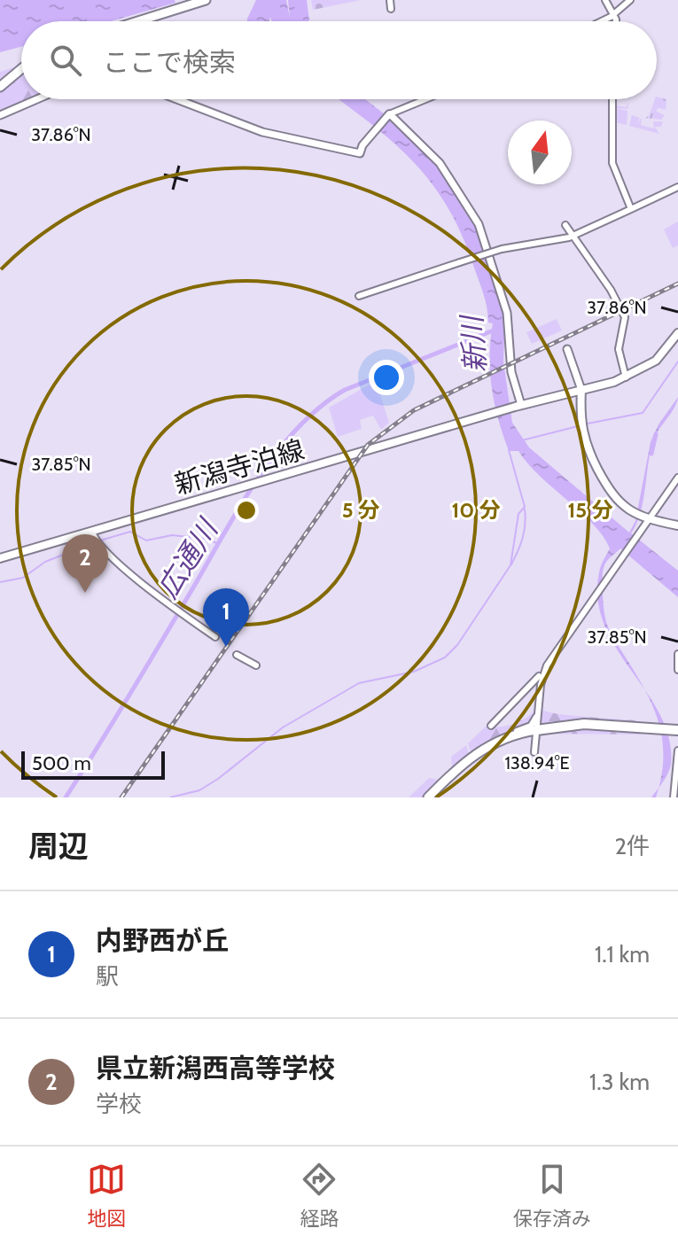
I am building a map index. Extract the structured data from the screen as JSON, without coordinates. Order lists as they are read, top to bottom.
{
  "streets": {
    "main road": ["新潟寺泊線"]
  },
  "water": ["新川", "広通川"],
  "scale_bar": "500 m",
  "north": "top",
  "page": {
    "search": "ここで検索",
    "pins": ["2", "1"],
    "scale": "500 m",
    "heading": ["周辺", "2件"],
    "list": [
      {
        "mark": "1",
        "name": "内野西が丘",
        "note": "駅",
        "value": "1.1 km"
      },
      {
        "mark": "2",
        "name": "県立新潟西高等学校",
        "note": "学校",
        "value": "1.3 km"
      }
    ],
    "nav": ["地図", "経路", "保存済み"]
  },
  "coordinates": ["37.86°N", "37.85°N", "138.94°E"],
  "rings": ["5 分", "10 分", "15 分"]
}
